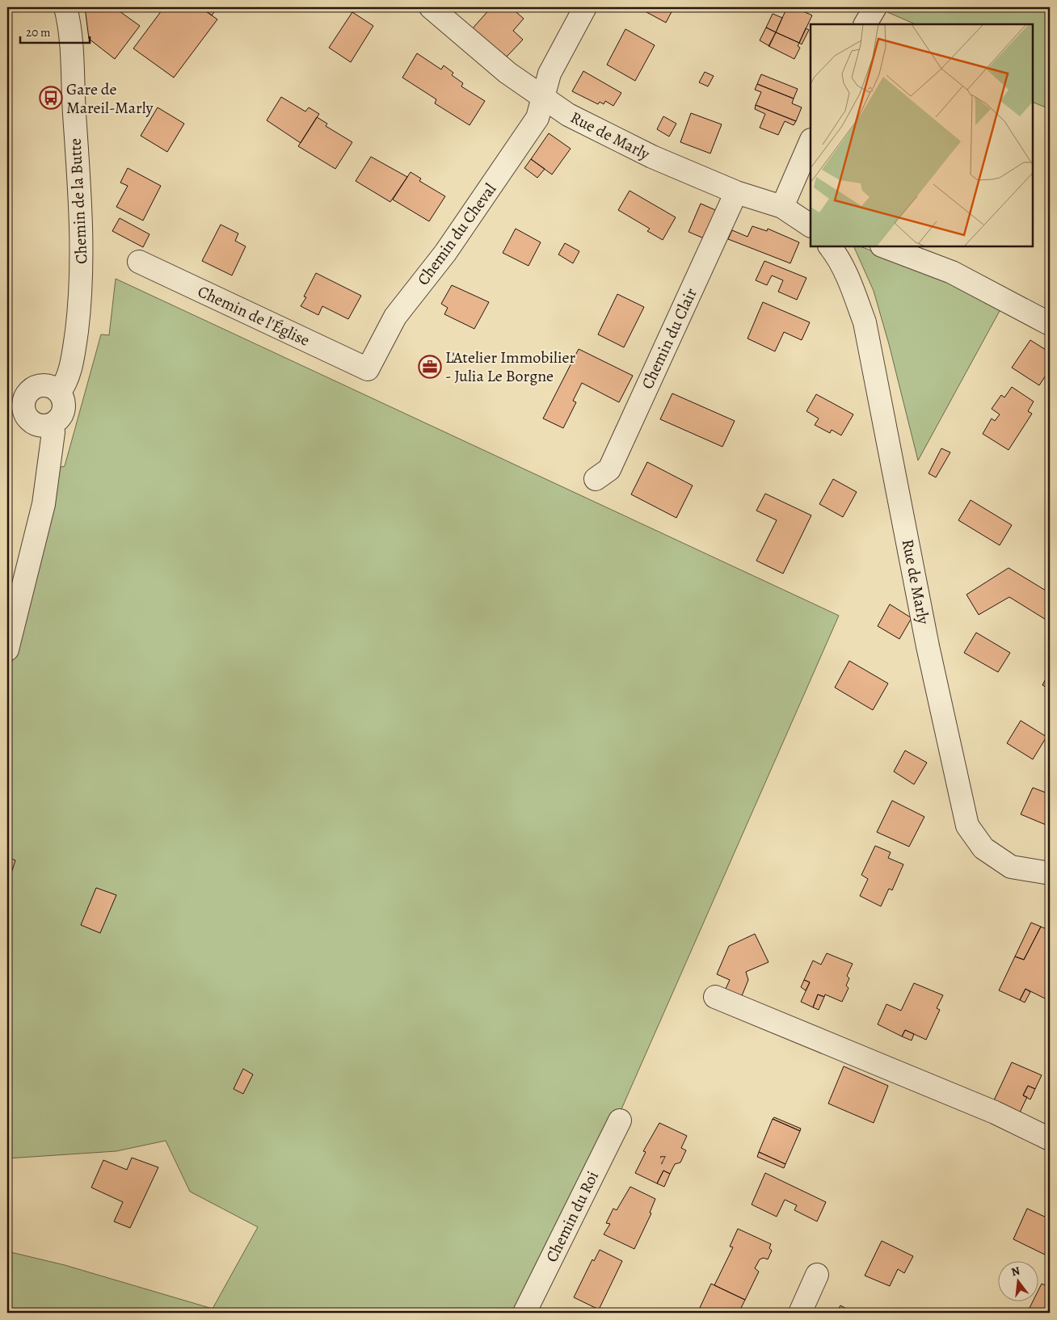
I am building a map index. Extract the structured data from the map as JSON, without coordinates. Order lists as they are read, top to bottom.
{
  "streets": {
    "street": [
      "Rue de Marly",
      "Chemin de la Butte",
      "Chemin du Cheval",
      "Chemin de l'Église",
      "Chemin du Clair",
      "Chemin du Roi"
    ]
  },
  "crossings": [
    ["Rue de Marly", "Chemin du Cheval"],
    ["Rue de Marly", "Chemin du Clair"],
    ["Chemin du Cheval", "Chemin de l'Église"]
  ],
  "places": {
    "bus stop": ["Gare de Mareil-Marly"],
    "office": ["L'Atelier Immobilier - Julia Le Borgne"]
  },
  "house_numbers": ["7"],
  "scale_bar": "20 m",
  "north": "top"
}
